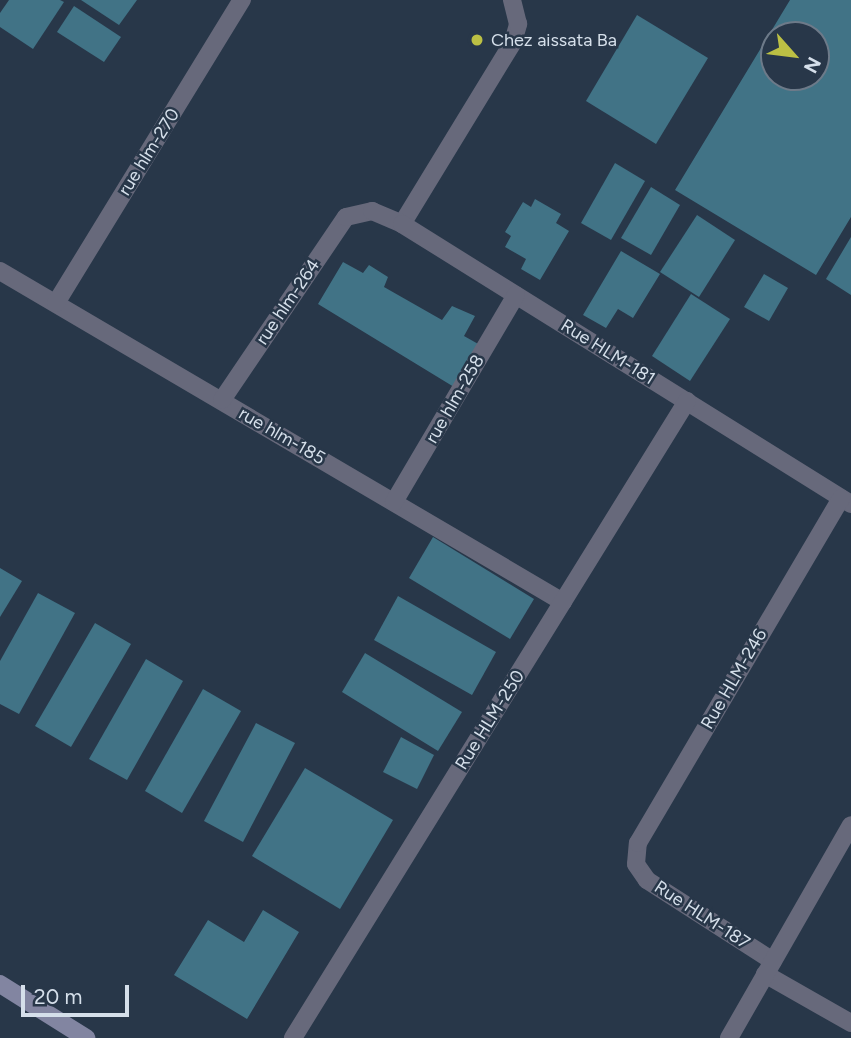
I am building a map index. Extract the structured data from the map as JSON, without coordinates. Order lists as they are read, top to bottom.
{
  "streets": {
    "street": [
      "rue hlm-270",
      "rue hlm-264",
      "Rue HLM-181",
      "rue hlm-258",
      "rue hlm-185",
      "Rue HLM-246",
      "Rue HLM-250",
      "Rue HLM-187"
    ]
  },
  "crossings": [
    ["rue hlm-270", "rue hlm-185"],
    ["rue hlm-264", "Rue HLM-181"],
    ["rue hlm-264", "rue hlm-185"],
    ["Rue HLM-181", "rue hlm-258"],
    ["Rue HLM-181", "Rue HLM-246"],
    ["Rue HLM-181", "Rue HLM-250"],
    ["rue hlm-258", "rue hlm-185"],
    ["rue hlm-185", "Rue HLM-250"],
    ["Rue HLM-246", "Rue HLM-187"]
  ],
  "places": ["Chez aissata Ba"],
  "scale_bar": "20 m",
  "north": "bottom right"
}
